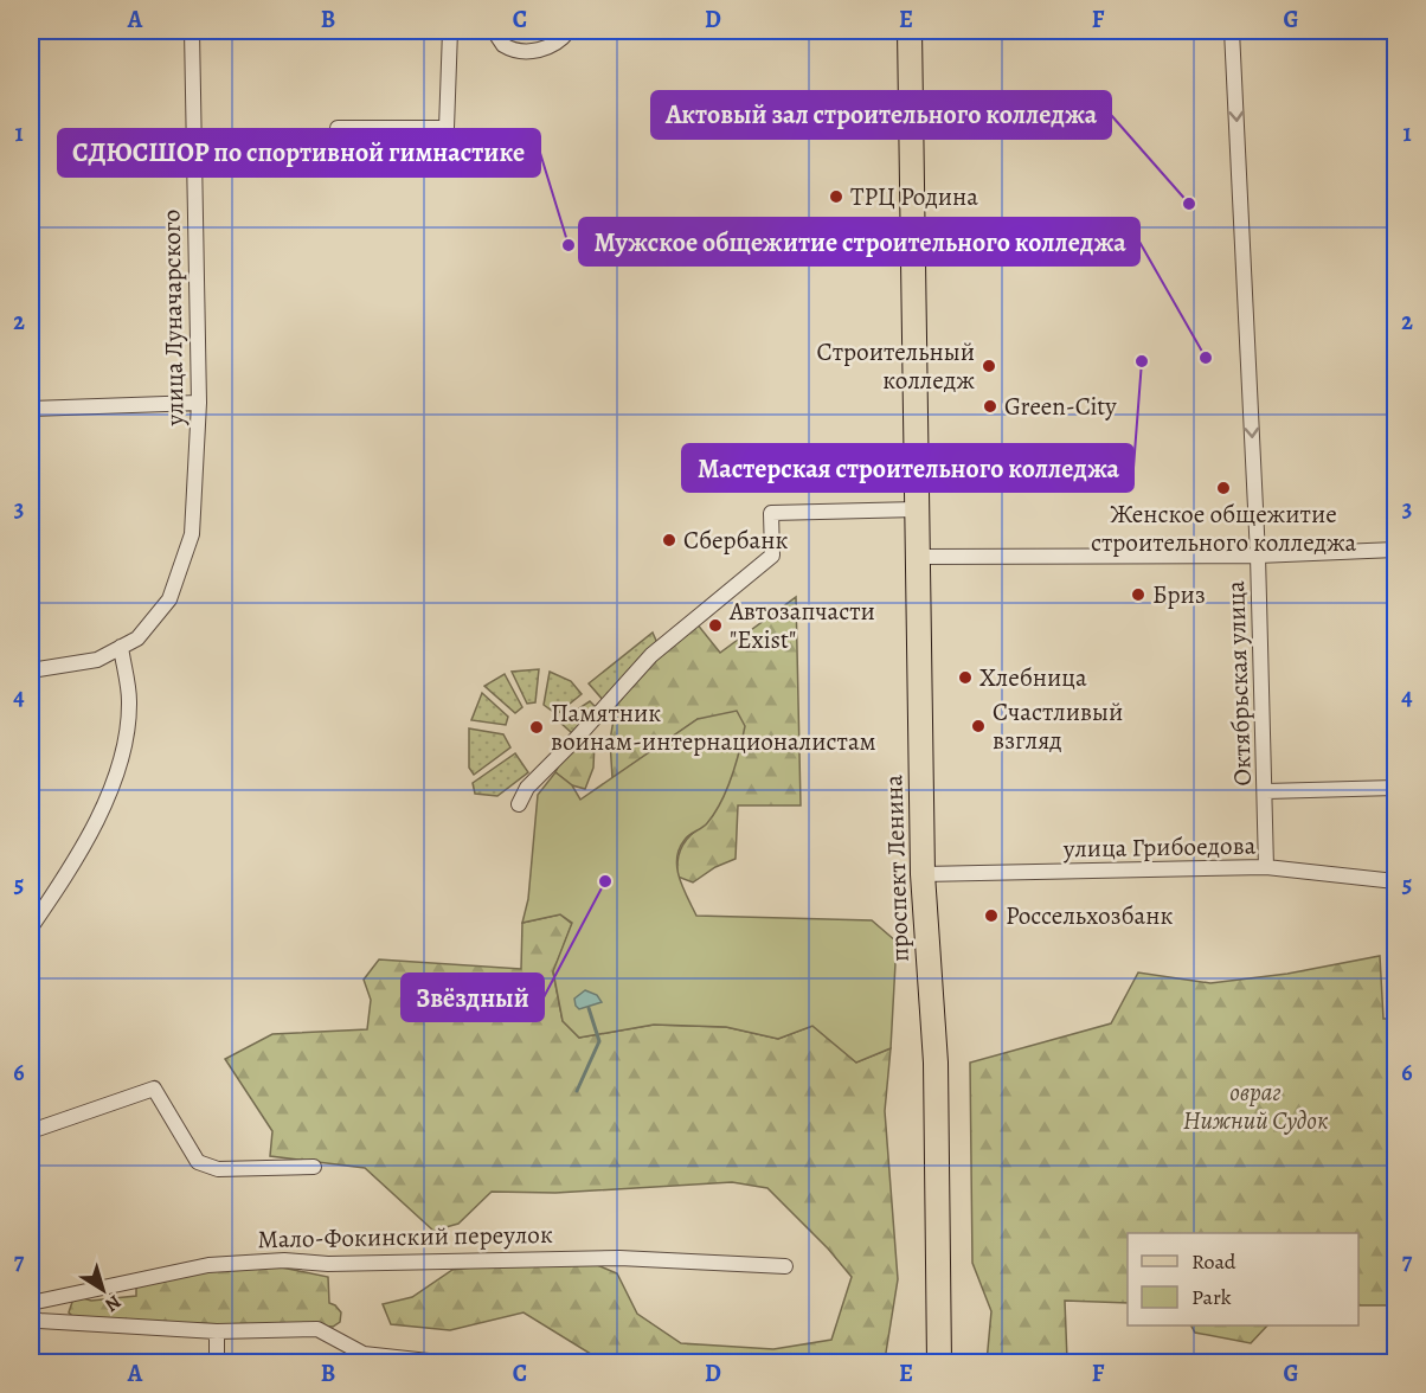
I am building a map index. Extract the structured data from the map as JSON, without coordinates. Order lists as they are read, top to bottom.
{
  "streets": {
    "main road": ["проспект Ленина"],
    "street": [
      "улица Луначарского",
      "Октябрьская улица",
      "улица Грибоедова",
      "Мало-Фокинский переулок"
    ]
  },
  "crossings": [
    ["Октябрьская улица", "улица Грибоедова"],
    ["улица Грибоедова", "проспект Ленина"]
  ],
  "one_way": ["Октябрьская улица"],
  "parks": ["овраг Нижний Судок"],
  "places": [
    "ТРЦ Родина",
    "Актовый зал строительного колледжа",
    "СДЮСШОР по спортивной гимнастике",
    "Мужское общежитие строительного колледжа",
    "Мастерская строительного колледжа",
    "Строительный колледж",
    "Green-City",
    "Женское общежитие строительного колледжа",
    "Сбербанк",
    "Бриз",
    "Автозапчасти \"Exist\"",
    "Хлебница",
    "Счастливый взгляд",
    "Памятник воинам-интернационалистам",
    "Звёздный",
    "Россельхозбанк"
  ],
  "legend": ["Road", "Park"],
  "north": "bottom right",
  "grid": {
    "columns": [
      "A",
      "B",
      "C",
      "D",
      "E",
      "F",
      "G"
    ],
    "rows": [
      "1",
      "2",
      "3",
      "4",
      "5",
      "6",
      "7"
    ]
  }
}
